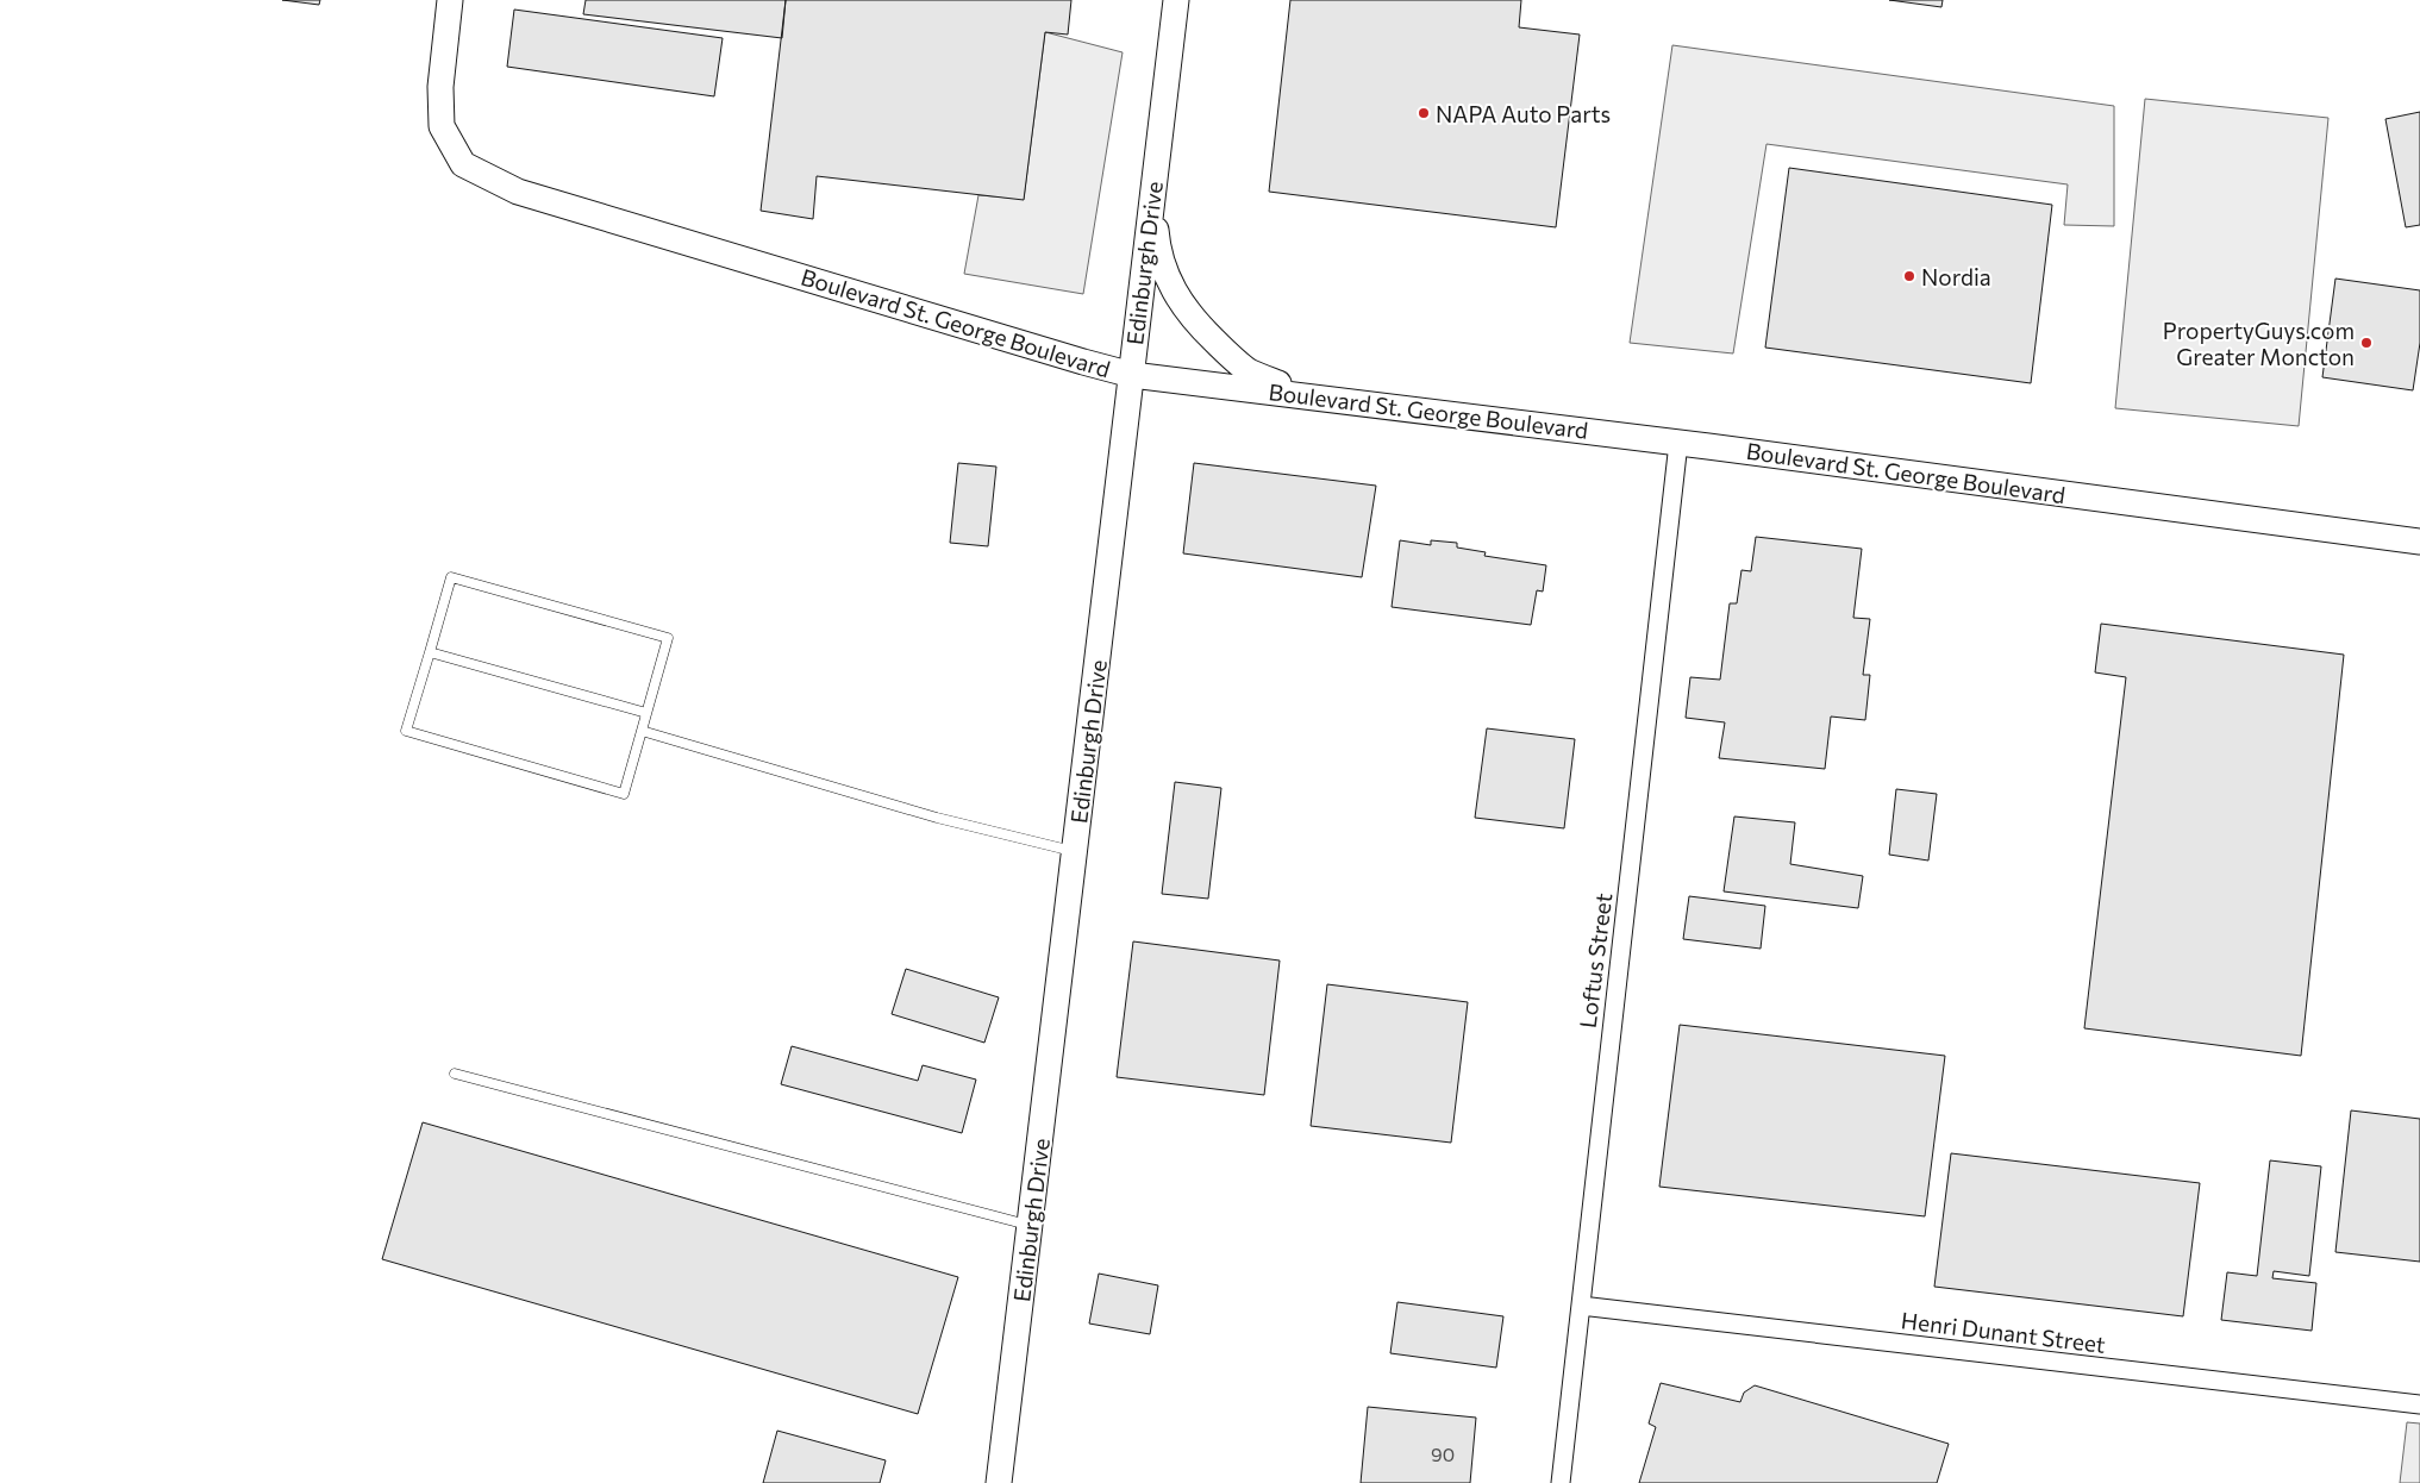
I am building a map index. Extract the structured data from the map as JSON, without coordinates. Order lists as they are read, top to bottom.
{
  "streets": {
    "street": [
      "Edinburgh Drive",
      "Boulevard St. George Boulevard",
      "Loftus Street",
      "Henri Dunant Street"
    ]
  },
  "crossings": [
    ["Edinburgh Drive", "Boulevard St. George Boulevard"],
    ["Boulevard St. George Boulevard", "Loftus Street"],
    ["Loftus Street", "Henri Dunant Street"]
  ],
  "places": ["NAPA Auto Parts", "Nordia", "PropertyGuys.com Greater Moncton"],
  "house_numbers": ["90"]
}
